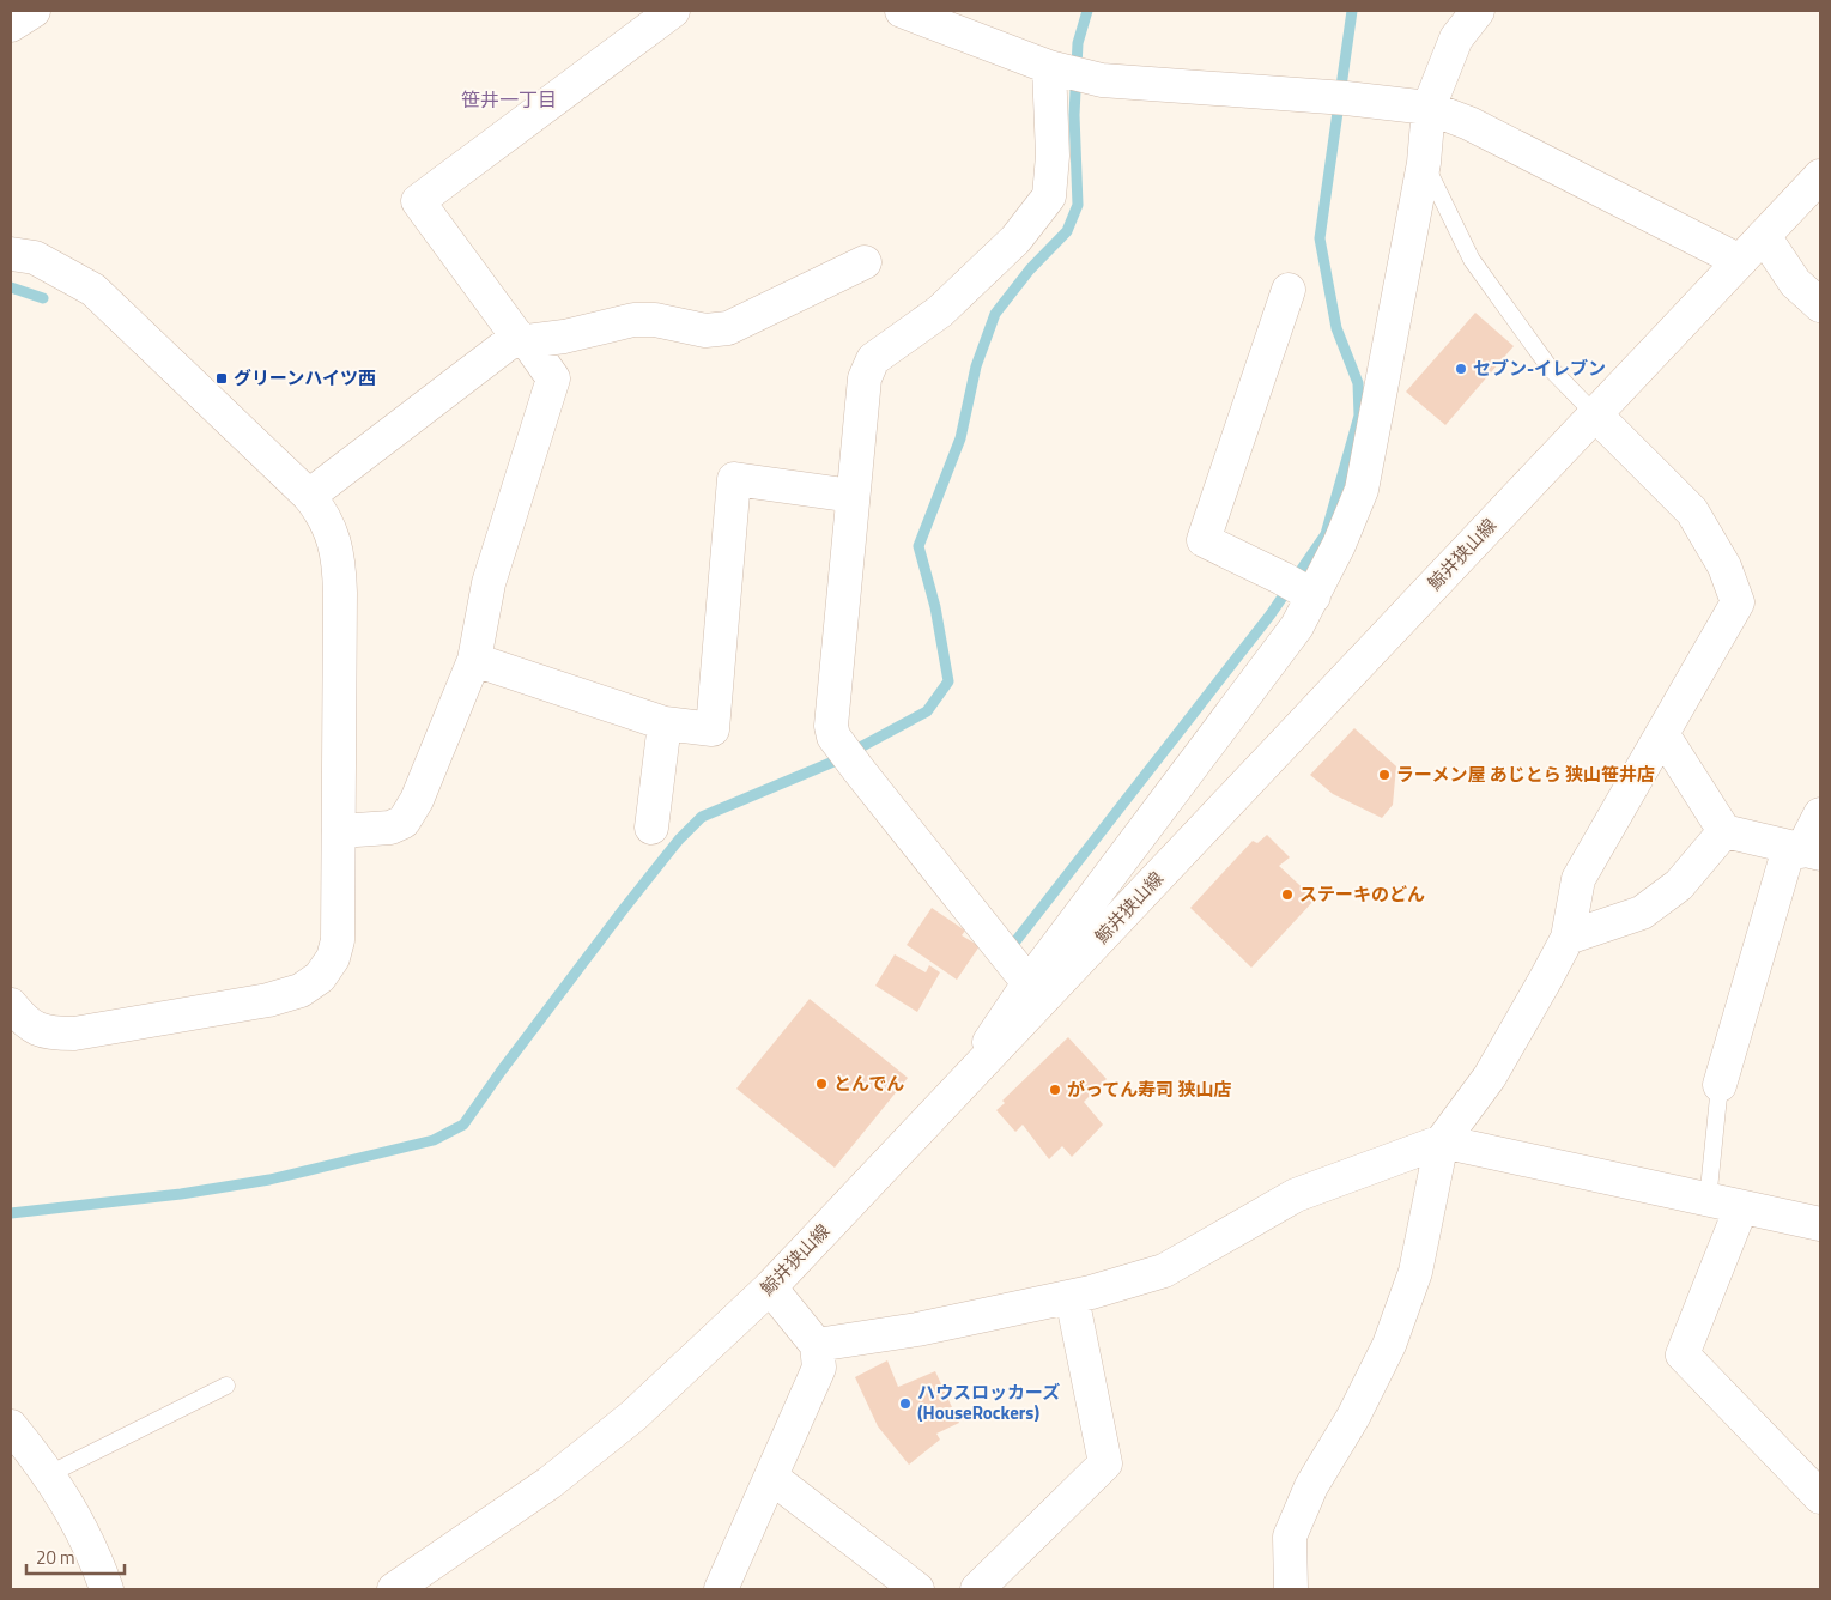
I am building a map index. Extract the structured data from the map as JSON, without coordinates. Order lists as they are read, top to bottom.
{
  "streets": {
    "street": ["鯨井狭山線"]
  },
  "districts": ["笹井一丁目"],
  "places": {
    "other": [
      "セブン-イレブン",
      "ラーメン屋 あじとら 狭山笹井店",
      "ステーキのどん",
      "とんでん",
      "がってん寿司 狭山店",
      "ハウスロッカーズ (HouseRockers)"
    ],
    "transit": ["グリーンハイツ西"]
  },
  "scale_bar": "20 m"
}
